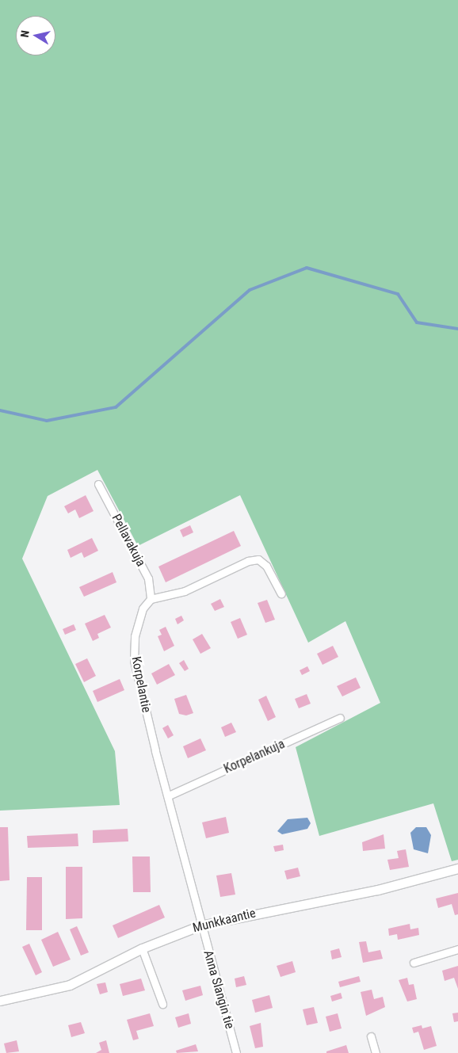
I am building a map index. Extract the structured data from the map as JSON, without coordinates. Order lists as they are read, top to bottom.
{
  "streets": {
    "street": [
      "Pellavakuja",
      "Korpelantie",
      "Korpelankuja",
      "Munkkaantie",
      "Anna Slangin tie"
    ]
  },
  "crossings": [
    ["Pellavakuja", "Korpelantie"],
    ["Korpelantie", "Korpelankuja"],
    ["Korpelantie", "Munkkaantie"],
    ["Korpelantie", "Anna Slangin tie"],
    ["Munkkaantie", "Anna Slangin tie"]
  ],
  "north": "left"
}
